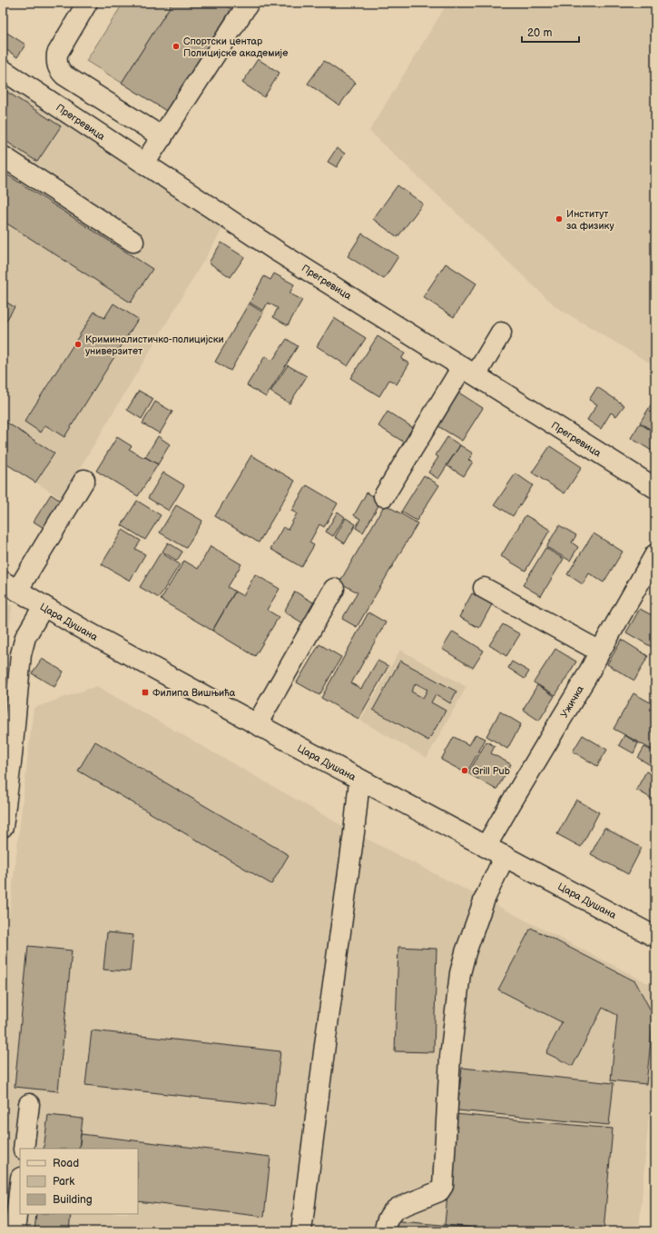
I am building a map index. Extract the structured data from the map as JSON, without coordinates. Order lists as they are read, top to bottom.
{
  "streets": {
    "street": ["Прегревица", "Цара Душана", "Ужичка"]
  },
  "crossings": [
    ["Цара Душана", "Ужичка"]
  ],
  "places": {
    "other": [
      "Спортски центар Полицијске академије",
      "Институт за физику",
      "Криминалистичко-полицијски универзитет",
      "Grill Pub"
    ],
    "transit": ["Филипа Вишњића"]
  },
  "legend": ["Road", "Park", "Building"],
  "scale_bar": "20 m"
}
